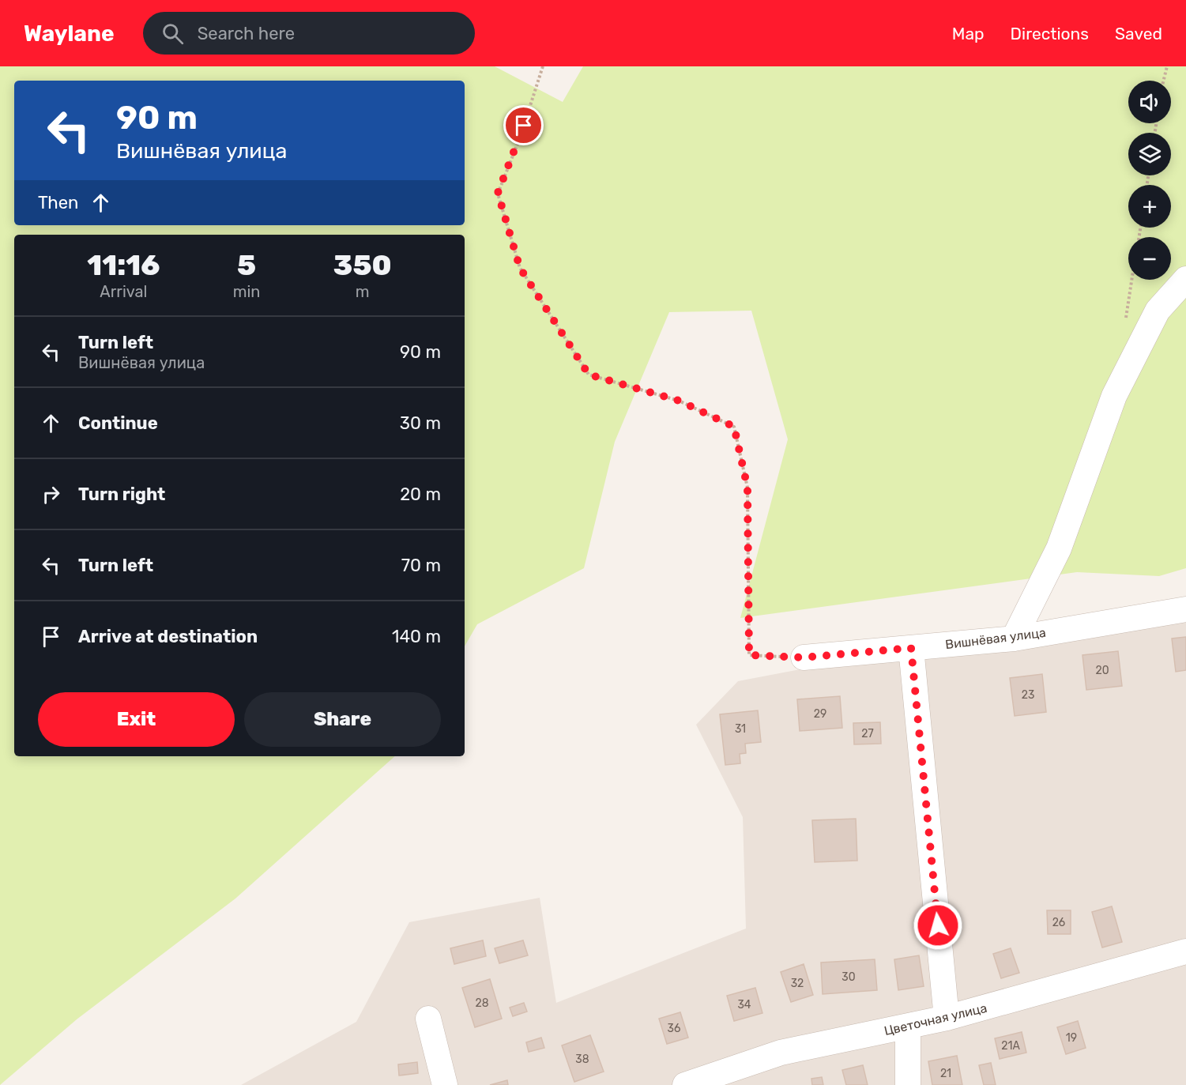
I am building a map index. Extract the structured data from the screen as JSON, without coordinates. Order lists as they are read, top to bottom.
{
  "streets": {
    "street": ["Вишнёвая улица", "Цветочная улица"]
  },
  "house_numbers": [
    "20",
    "23",
    "29",
    "31",
    "27",
    "26",
    "30",
    "32",
    "28",
    "34",
    "36",
    "19",
    "21А",
    "38",
    "21"
  ],
  "page": {
    "header": "Waylane",
    "search": "Search here",
    "nav": ["Map", "Directions", "Saved"],
    "map_buttons": ["+", "−"],
    "turn": ["90 m", "Вишнёвая улица"],
    "then": "Then",
    "eta": [
      "11:16",
      "Arrival",
      "5",
      "min",
      "350",
      "m"
    ],
    "list": [
      {
        "name": "Turn left",
        "note": "Вишнёвая улица",
        "value": "90 m"
      },
      {
        "name": "Continue",
        "value": "30 m"
      },
      {
        "name": "Turn right",
        "value": "20 m"
      },
      {
        "name": "Turn left",
        "value": "70 m"
      },
      {
        "name": "Arrive at destination",
        "value": "140 m"
      }
    ],
    "buttons": ["Exit", "Share"]
  }
}
